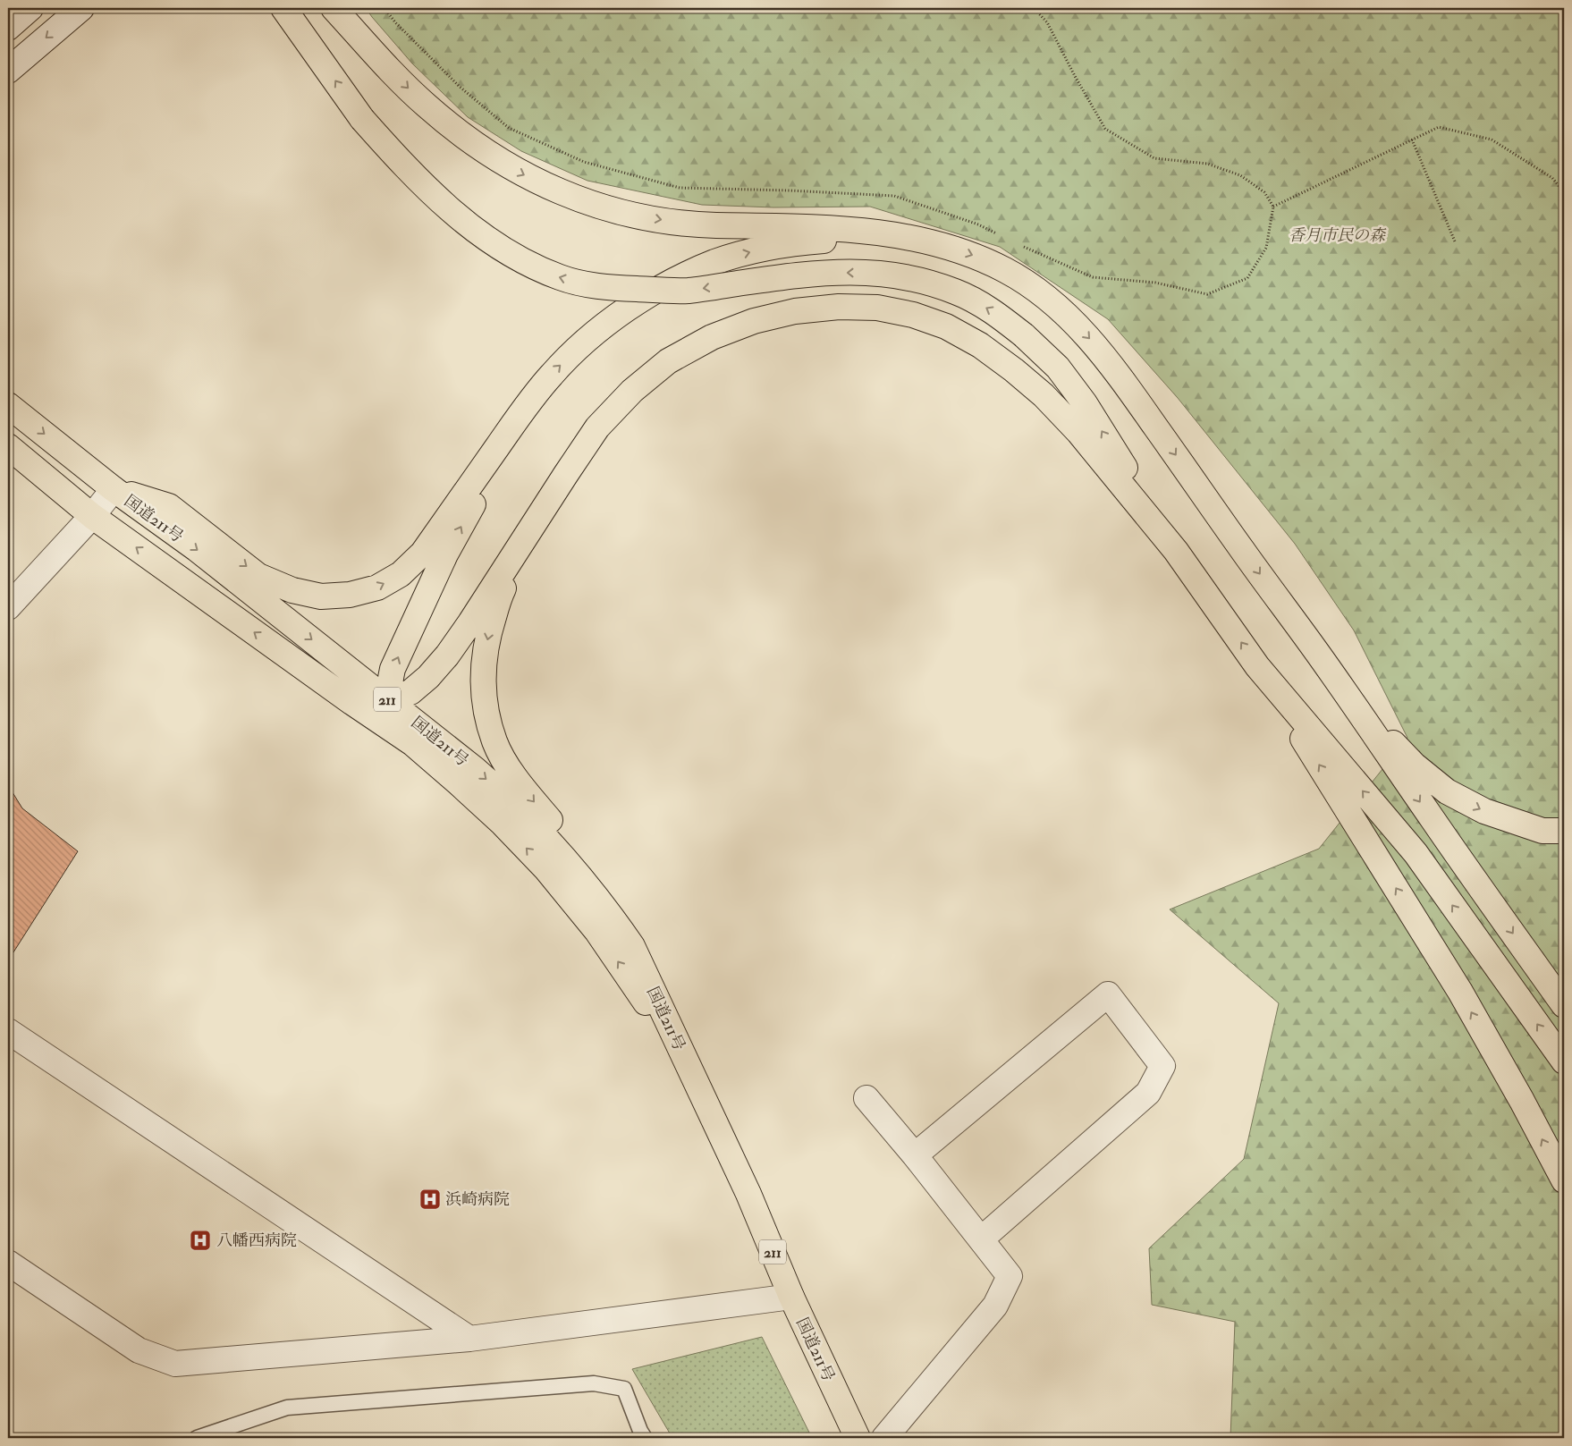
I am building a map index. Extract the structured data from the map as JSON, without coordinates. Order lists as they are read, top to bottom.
{
  "streets": {
    "highway": ["国道211号", "211"]
  },
  "parks": ["香月市民の森"],
  "places": {
    "hospital": ["浜崎病院", "八幡西病院"]
  }
}
